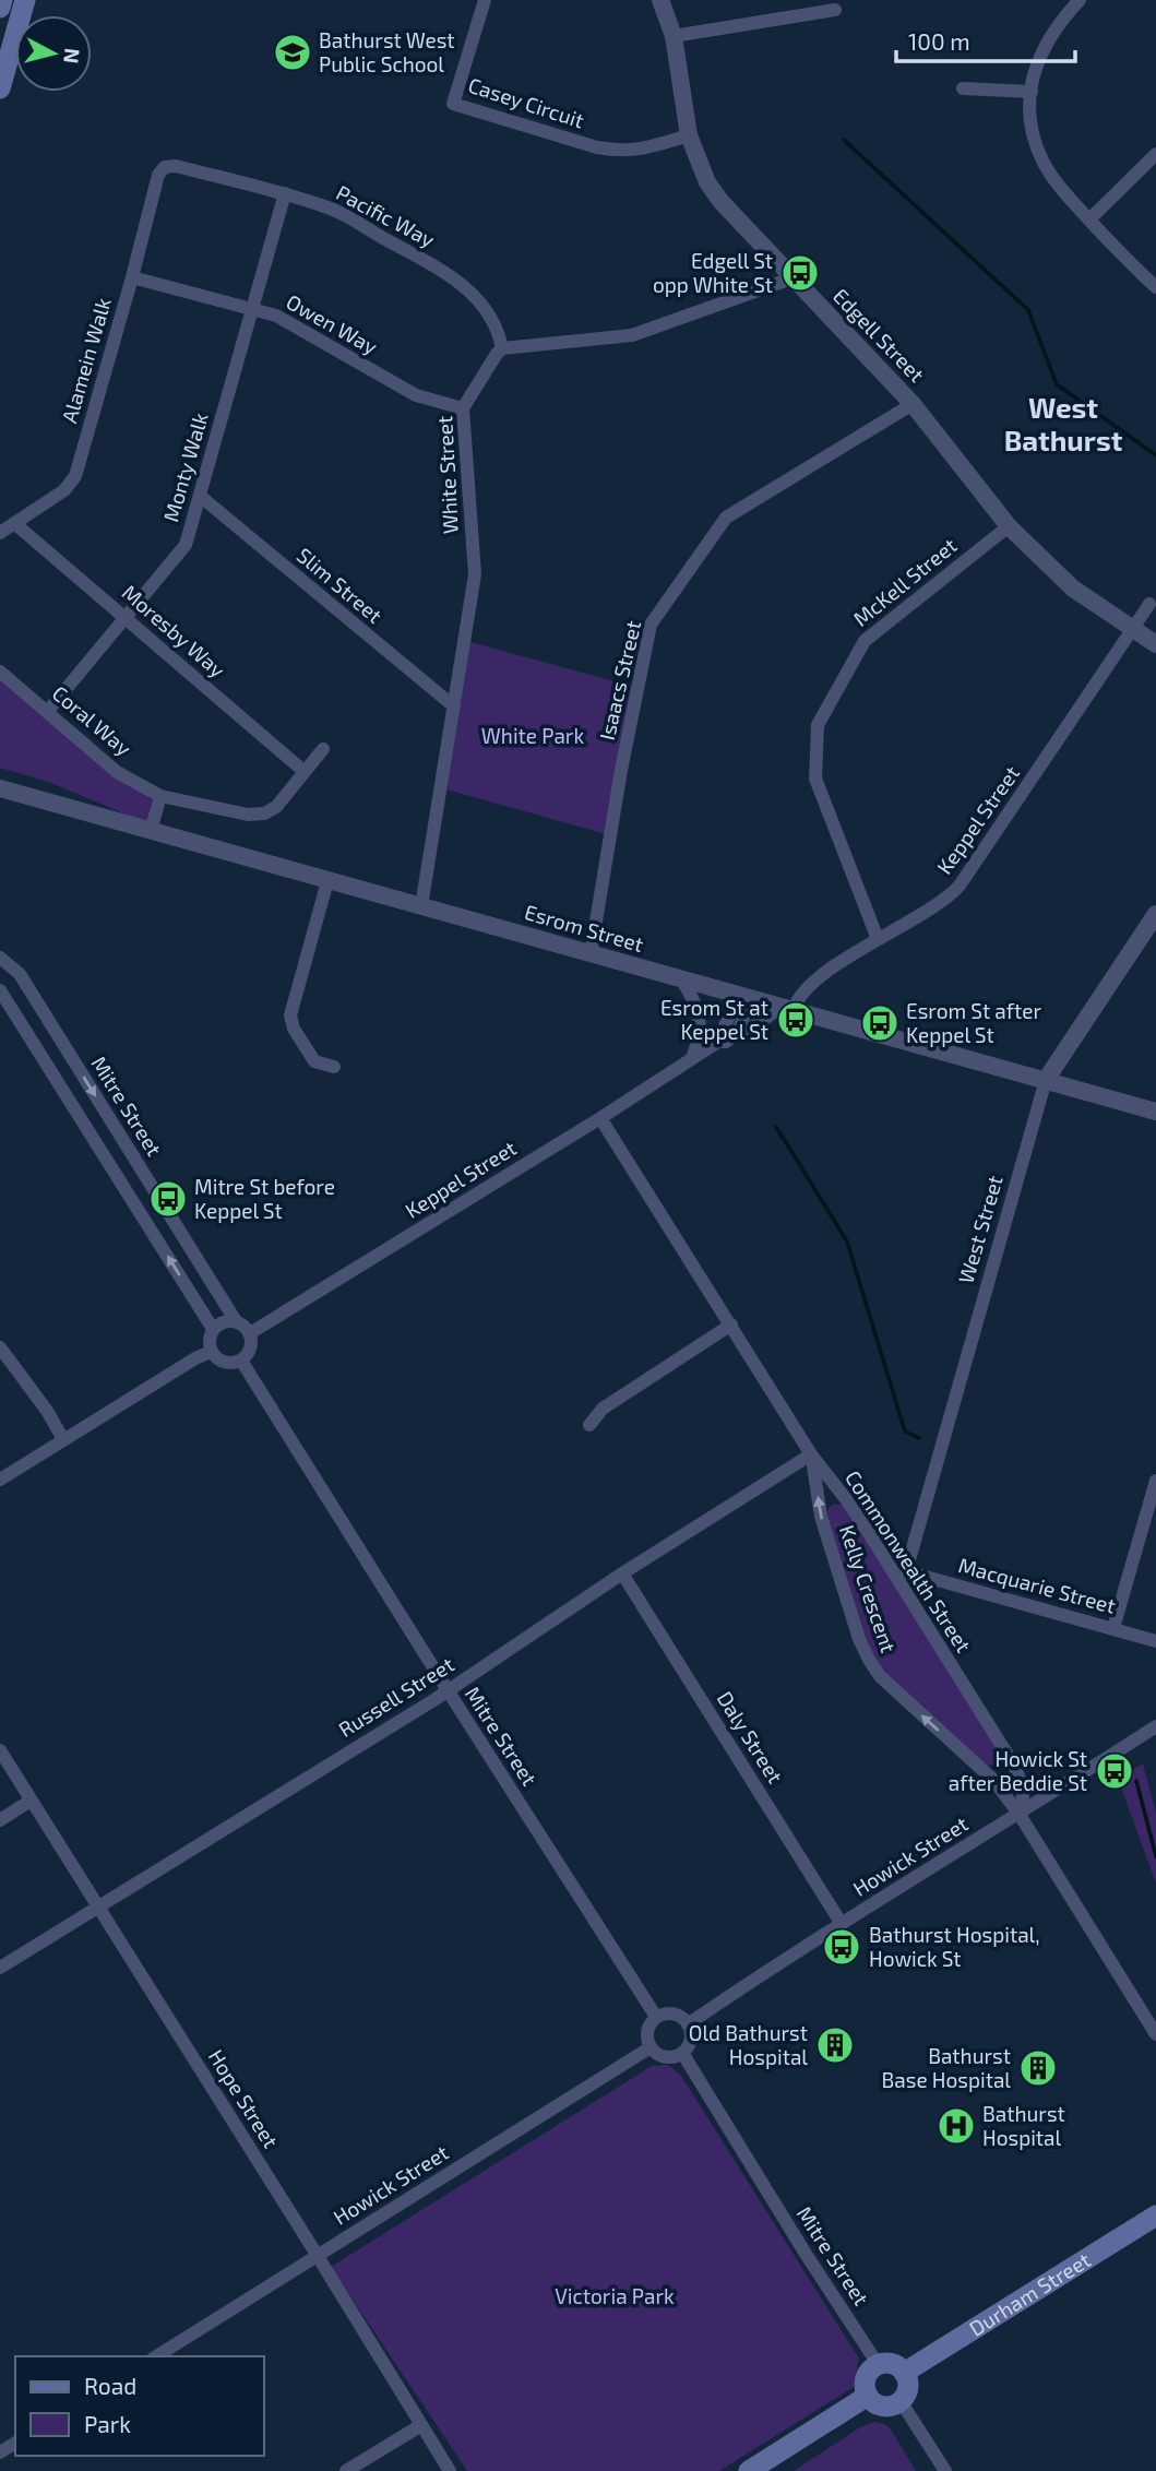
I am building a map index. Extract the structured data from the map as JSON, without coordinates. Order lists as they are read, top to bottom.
{
  "streets": {
    "main road": ["Durham Street"],
    "street": [
      "Casey Circuit",
      "Pacific Way",
      "Owen Way",
      "Edgell Street",
      "Alamein Walk",
      "Monty Walk",
      "White Street",
      "McKell Street",
      "Slim Street",
      "Moresby Way",
      "Isaacs Street",
      "Coral Way",
      "Keppel Street",
      "Esrom Street",
      "Mitre Street",
      "West Street",
      "Commonwealth Street",
      "Macquarie Street",
      "Kelly Crescent",
      "Russell Street",
      "Daly Street",
      "Howick Street",
      "Hope Street"
    ]
  },
  "crossings": [
    ["Casey Circuit", "Edgell Street"],
    ["Pacific Way", "Alamein Walk"],
    ["Pacific Way", "Monty Walk"],
    ["Pacific Way", "White Street"],
    ["Owen Way", "Alamein Walk"],
    ["Owen Way", "Monty Walk"],
    ["Owen Way", "White Street"],
    ["Edgell Street", "McKell Street"],
    ["Edgell Street", "Isaacs Street"],
    ["Edgell Street", "Keppel Street"],
    ["Alamein Walk", "Moresby Way"],
    ["Monty Walk", "Slim Street"],
    ["Monty Walk", "Moresby Way"],
    ["Monty Walk", "Coral Way"],
    ["White Street", "Slim Street"],
    ["White Street", "Esrom Street"],
    ["McKell Street", "Keppel Street"],
    ["Moresby Way", "Coral Way"],
    ["Isaacs Street", "Esrom Street"],
    ["Keppel Street", "Esrom Street"],
    ["Keppel Street", "Mitre Street"],
    ["Keppel Street", "Commonwealth Street"],
    ["Esrom Street", "West Street"],
    ["Mitre Street", "Russell Street"],
    ["Mitre Street", "Howick Street"],
    ["Mitre Street", "Durham Street"],
    ["West Street", "Commonwealth Street"],
    ["West Street", "Macquarie Street"],
    ["Commonwealth Street", "Macquarie Street"],
    ["Commonwealth Street", "Kelly Crescent"],
    ["Commonwealth Street", "Russell Street"],
    ["Commonwealth Street", "Howick Street"],
    ["Kelly Crescent", "Russell Street"],
    ["Kelly Crescent", "Howick Street"],
    ["Russell Street", "Daly Street"],
    ["Russell Street", "Hope Street"],
    ["Daly Street", "Howick Street"],
    ["Howick Street", "Hope Street"]
  ],
  "one_way": ["Kelly Crescent"],
  "districts": ["West Bathurst"],
  "parks": ["White Park", "Victoria Park"],
  "places": {
    "school or university": ["Bathurst West Public School"],
    "bus stop": [
      "Edgell St opp White St",
      "Esrom St at Keppel St",
      "Esrom St after Keppel St",
      "Mitre St before Keppel St",
      "Howick St after Beddie St",
      "Bathurst Hospital, Howick St"
    ],
    "building": ["Old Bathurst Hospital", "Bathurst Base Hospital"],
    "hospital": ["Bathurst Hospital"]
  },
  "legend": ["Road", "Park"],
  "scale_bar": "100 m",
  "north": "right"
}
